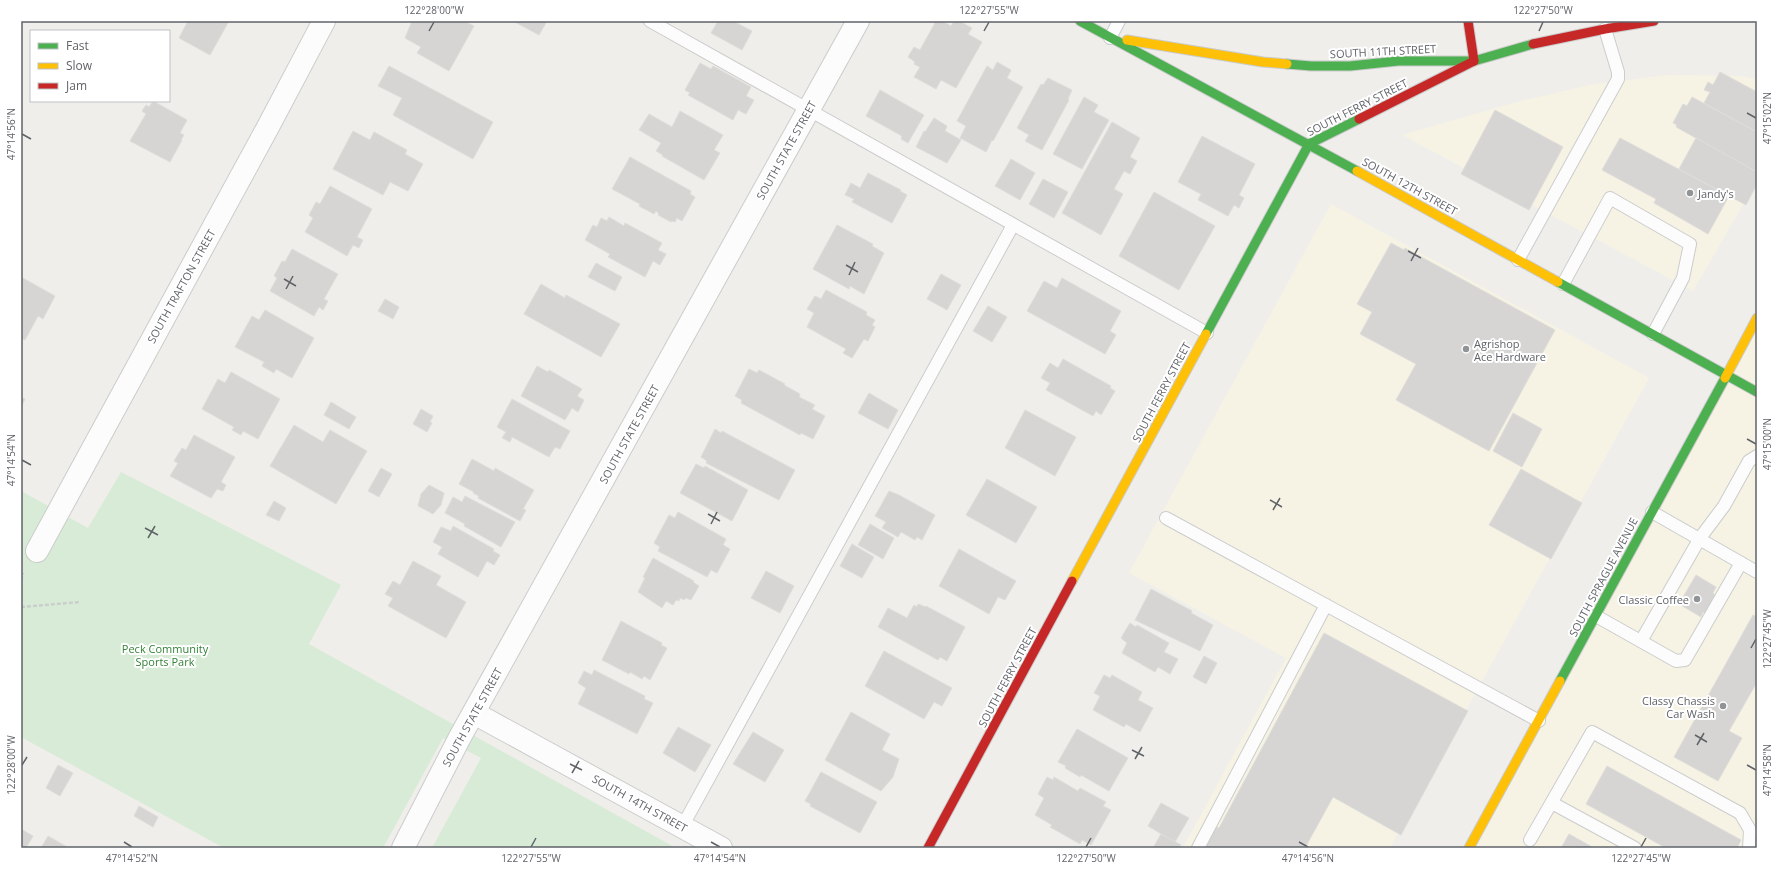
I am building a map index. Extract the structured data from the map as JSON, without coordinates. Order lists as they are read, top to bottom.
{
  "streets": {
    "main road": [
      "SOUTH 11TH STREET",
      "SOUTH FERRY STREET",
      "SOUTH 12TH STREET",
      "SOUTH SPRAGUE AVENUE"
    ],
    "street": ["SOUTH STATE STREET", "SOUTH TRAFTON STREET", "SOUTH 14TH STREET"]
  },
  "crossings": [
    ["SOUTH 11TH STREET", "SOUTH FERRY STREET"],
    ["SOUTH 11TH STREET", "SOUTH 12TH STREET"],
    ["SOUTH FERRY STREET", "SOUTH 12TH STREET"],
    ["SOUTH STATE STREET", "SOUTH 14TH STREET"],
    ["SOUTH 12TH STREET", "SOUTH SPRAGUE AVENUE"]
  ],
  "parks": ["Peck Community Sports Park"],
  "places": [
    "Jandy's",
    "Agrishop Ace Hardware",
    "Classic Coffee",
    "Classy Chassis Car Wash"
  ],
  "legend": ["Fast", "Slow", "Jam"],
  "coordinates": [
    "122°28'00\"W",
    "122°27'55\"W",
    "122°27'50\"W",
    "47°15'02\"N",
    "47°14'56\"N",
    "47°15'00\"N",
    "47°14'54\"N",
    "122°27'45\"W",
    "47°14'58\"N",
    "47°14'52\"N"
  ]
}
